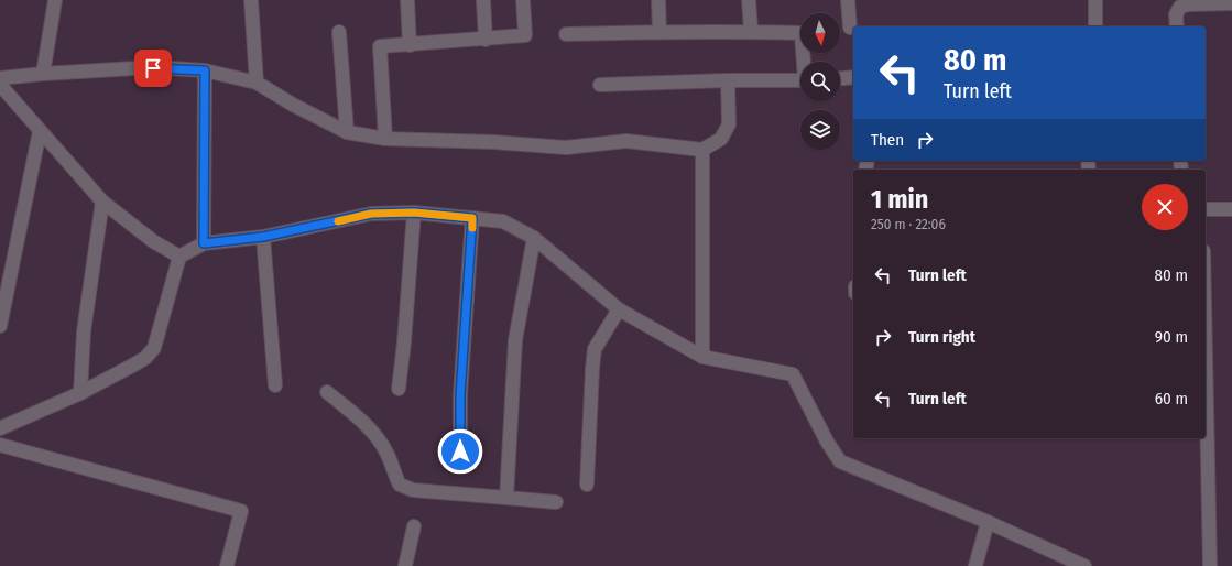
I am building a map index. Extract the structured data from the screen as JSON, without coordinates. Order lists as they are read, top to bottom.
{
  "north": "bottom",
  "page": {
    "turn": ["80 m", "Turn left"],
    "then": "Then",
    "heading": ["1 min", "250 m · 22:06"],
    "list": [
      {
        "name": "Turn left",
        "value": "80 m"
      },
      {
        "name": "Turn right",
        "value": "90 m"
      },
      {
        "name": "Turn left",
        "value": "60 m"
      }
    ]
  }
}
